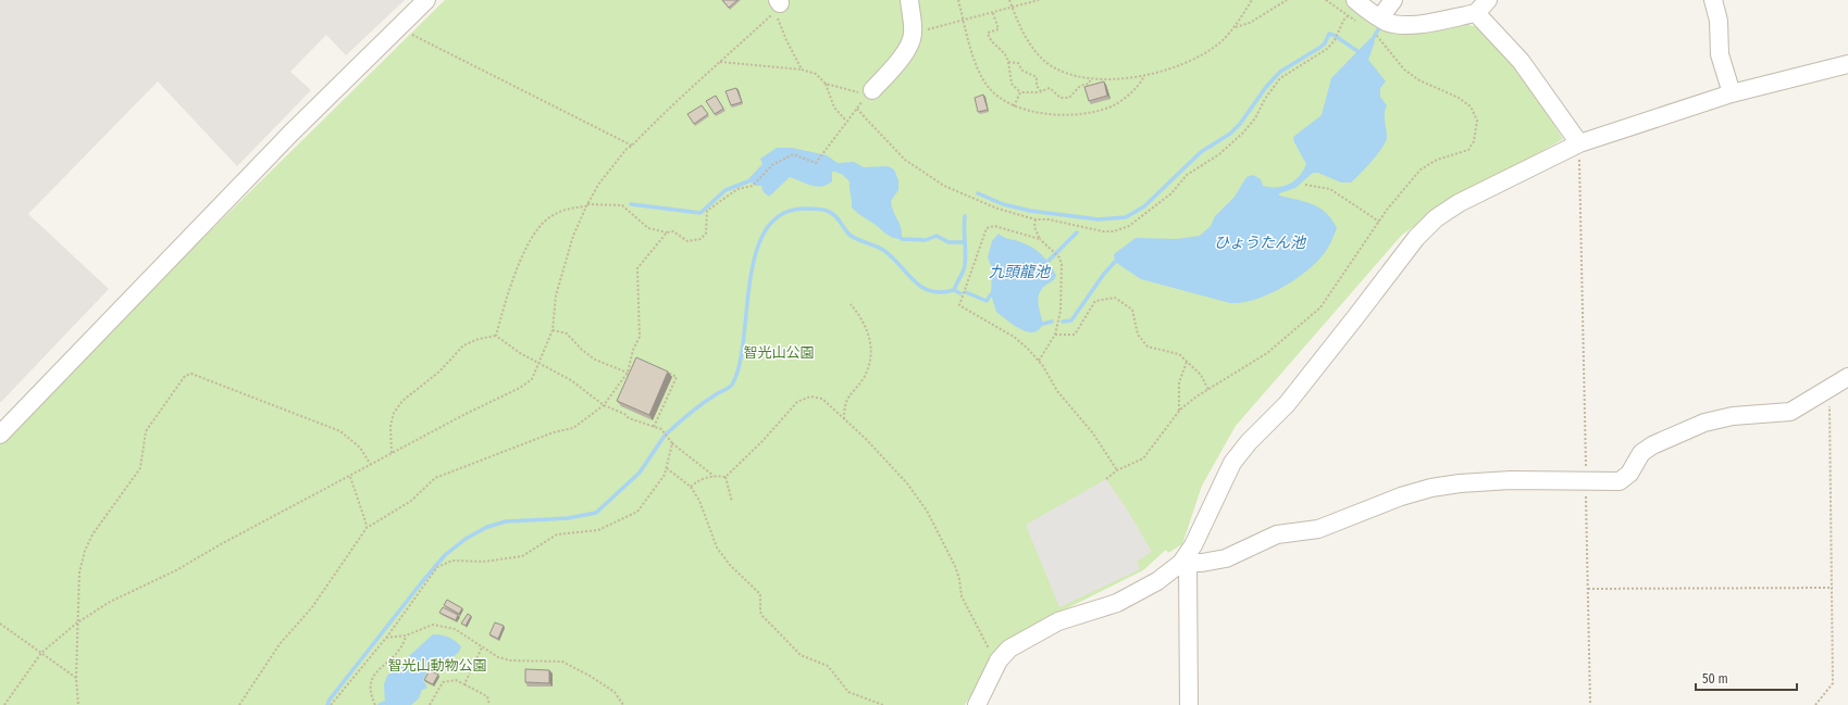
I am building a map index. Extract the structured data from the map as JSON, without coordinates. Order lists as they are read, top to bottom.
{
  "water": ["ひょうたん池", "九頭龍池"],
  "parks": ["智光山公園", "智光山動物公園"],
  "scale_bar": "50 m"
}
